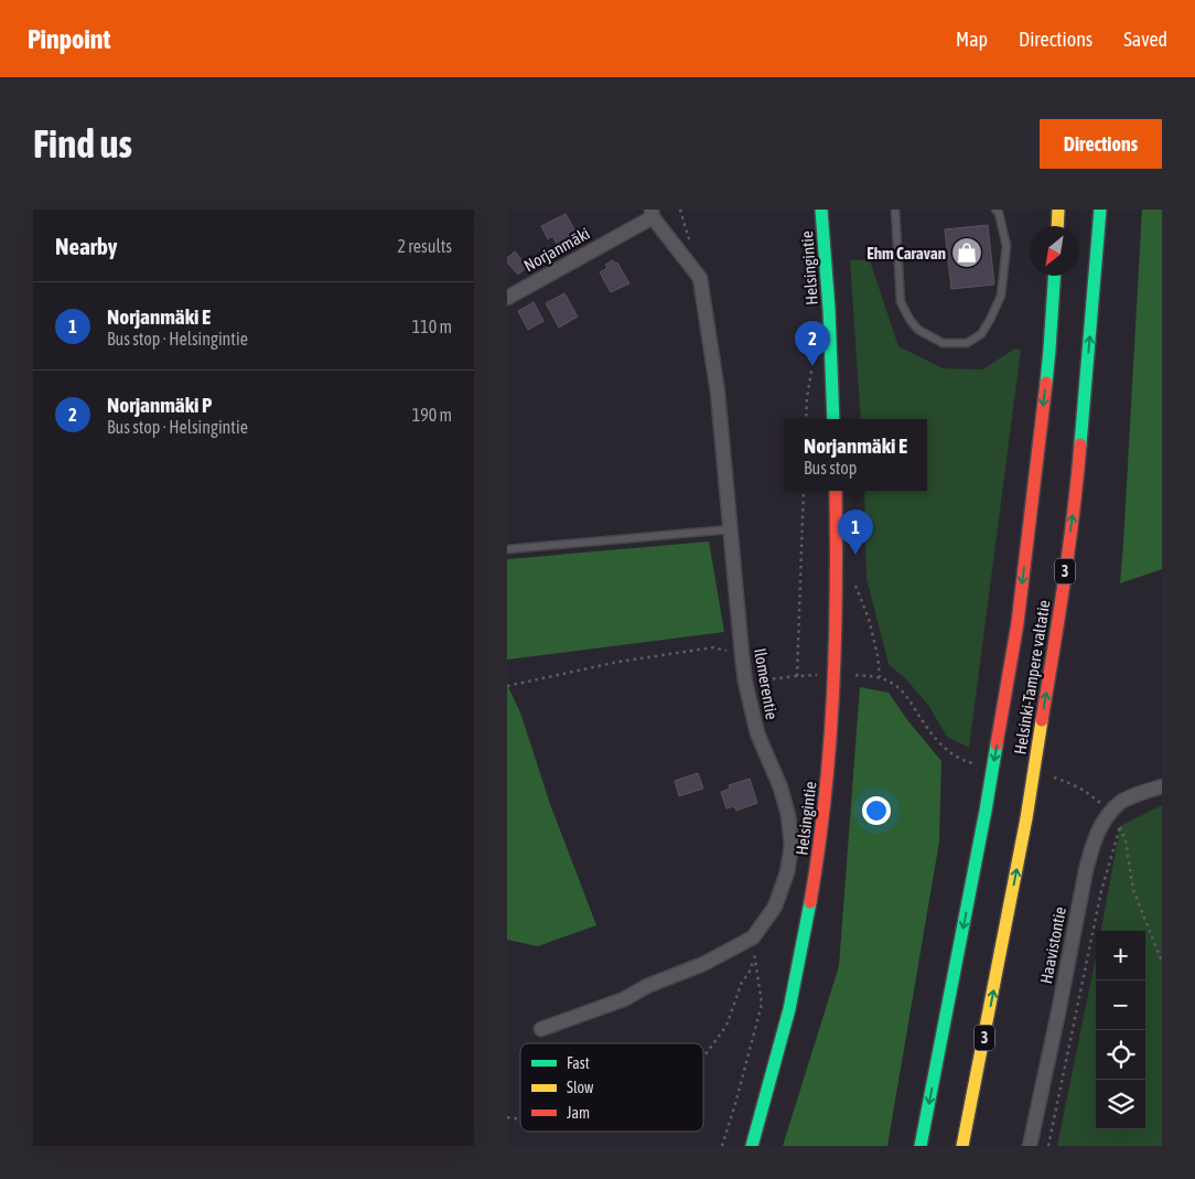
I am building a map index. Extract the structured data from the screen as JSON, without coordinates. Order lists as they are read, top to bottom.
{
  "streets": {
    "main road": ["Helsingintie", "3", "Helsinki-Tampere valtatie"],
    "street": ["Norjanmäki", "Ilomerentie", "Haavistontie"]
  },
  "crossings": [
    ["Norjanmäki", "Ilomerentie"]
  ],
  "places": {
    "shop": ["Ehm Caravan"]
  },
  "legend": ["Fast", "Slow", "Jam"],
  "north": "bottom left",
  "page": {
    "header": "Pinpoint",
    "nav": ["Map", "Directions", "Saved"],
    "buttons": "Directions",
    "title": "Find us",
    "heading": ["Nearby", "2 results"],
    "list": [
      {
        "mark": "1",
        "name": "Norjanmäki E",
        "note": "Bus stop · Helsingintie",
        "value": "110 m"
      },
      {
        "mark": "2",
        "name": "Norjanmäki P",
        "note": "Bus stop · Helsingintie",
        "value": "190 m"
      }
    ],
    "pins": ["2", "1"],
    "popup": ["Norjanmäki E", "Bus stop"],
    "map_buttons": ["+", "−"]
  }
}
